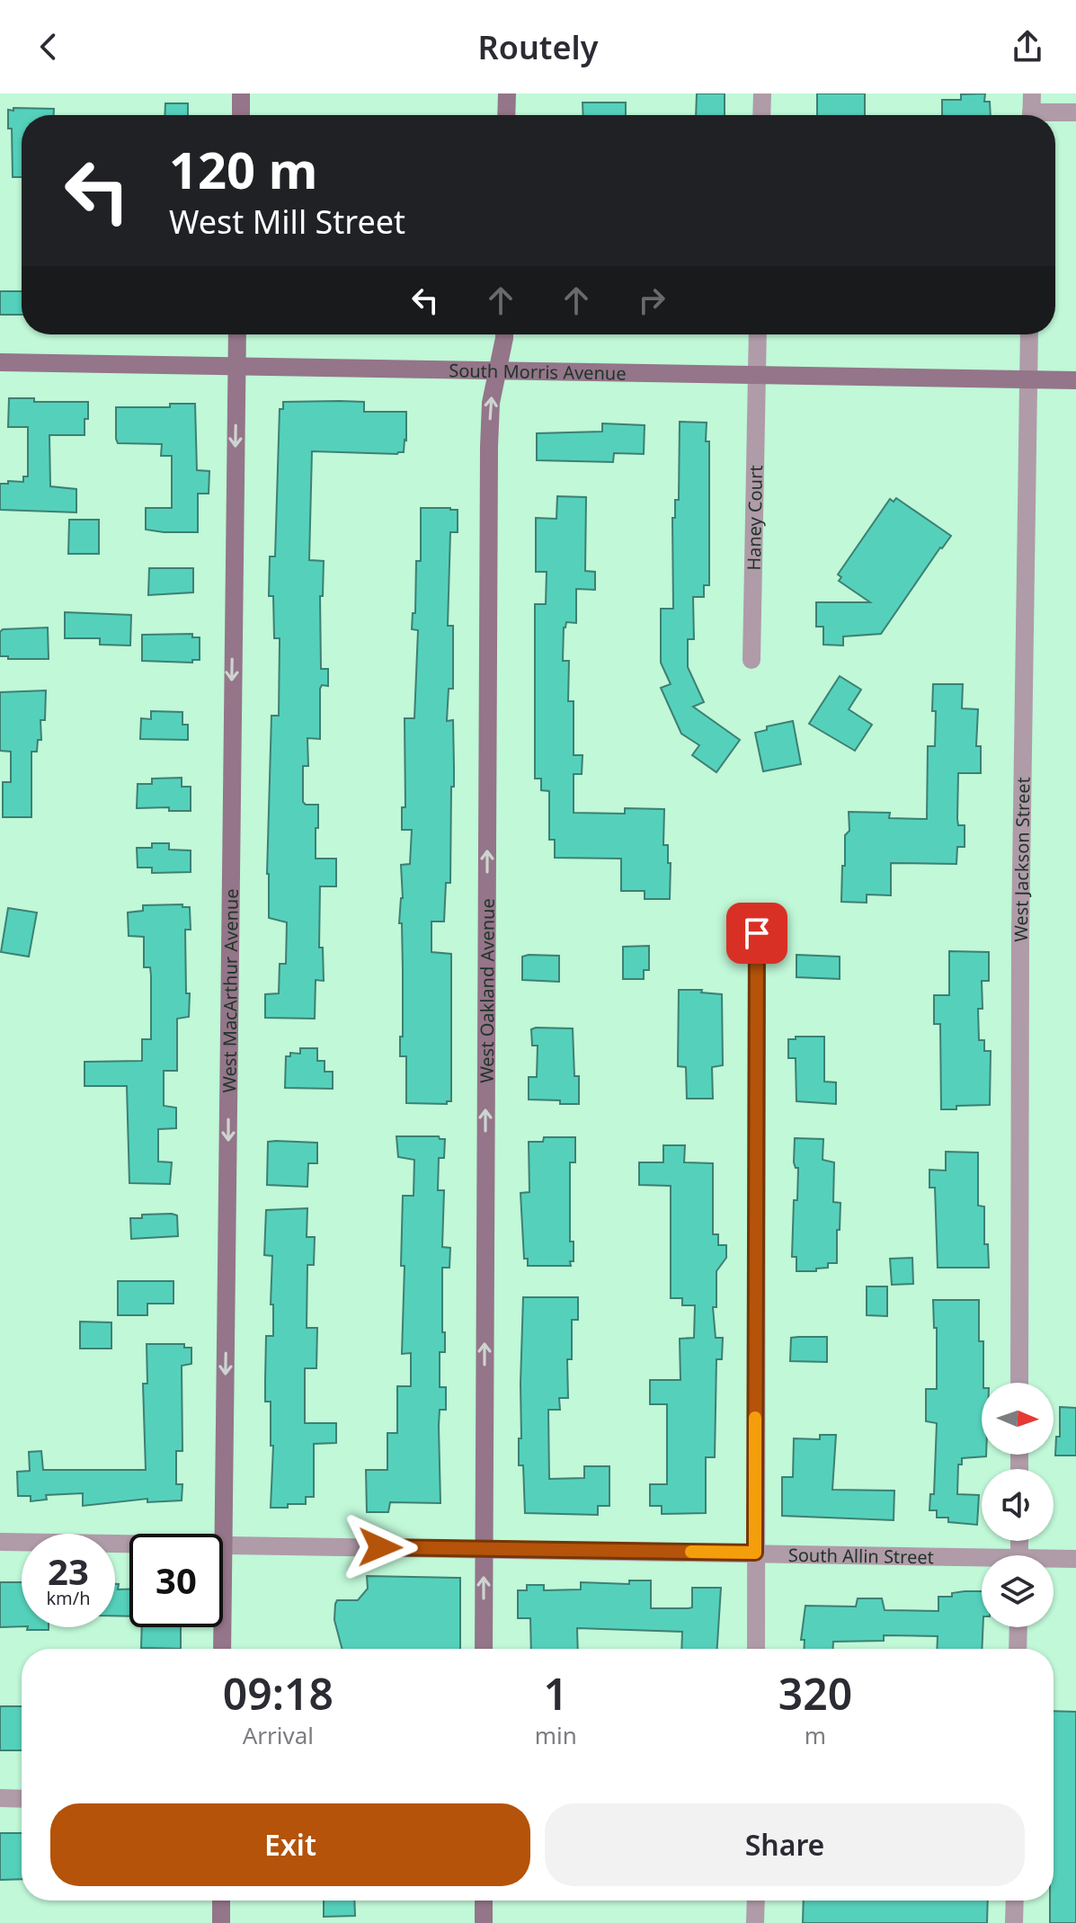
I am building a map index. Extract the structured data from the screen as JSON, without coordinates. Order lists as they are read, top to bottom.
{
  "streets": {
    "main road": ["South Morris Avenue", "West Oakland Avenue", "West MacArthur Avenue"],
    "street": ["Haney Court", "West Jackson Street", "South Allin Street"]
  },
  "crossings": [
    ["South Morris Avenue", "Haney Court"],
    ["South Morris Avenue", "West Jackson Street"],
    ["South Morris Avenue", "West Oakland Avenue"],
    ["South Morris Avenue", "West MacArthur Avenue"],
    ["West Oakland Avenue", "South Allin Street"],
    ["West MacArthur Avenue", "South Allin Street"]
  ],
  "one_way": ["West Oakland Avenue", "West MacArthur Avenue"],
  "north": "right",
  "page": {
    "header": "Routely",
    "turn": ["120 m", "West Mill Street"],
    "speed": "23 km/h",
    "limit": "30",
    "eta": [
      "09:18",
      "Arrival",
      "1",
      "min",
      "320",
      "m"
    ],
    "buttons": ["Exit", "Share"]
  }
}
